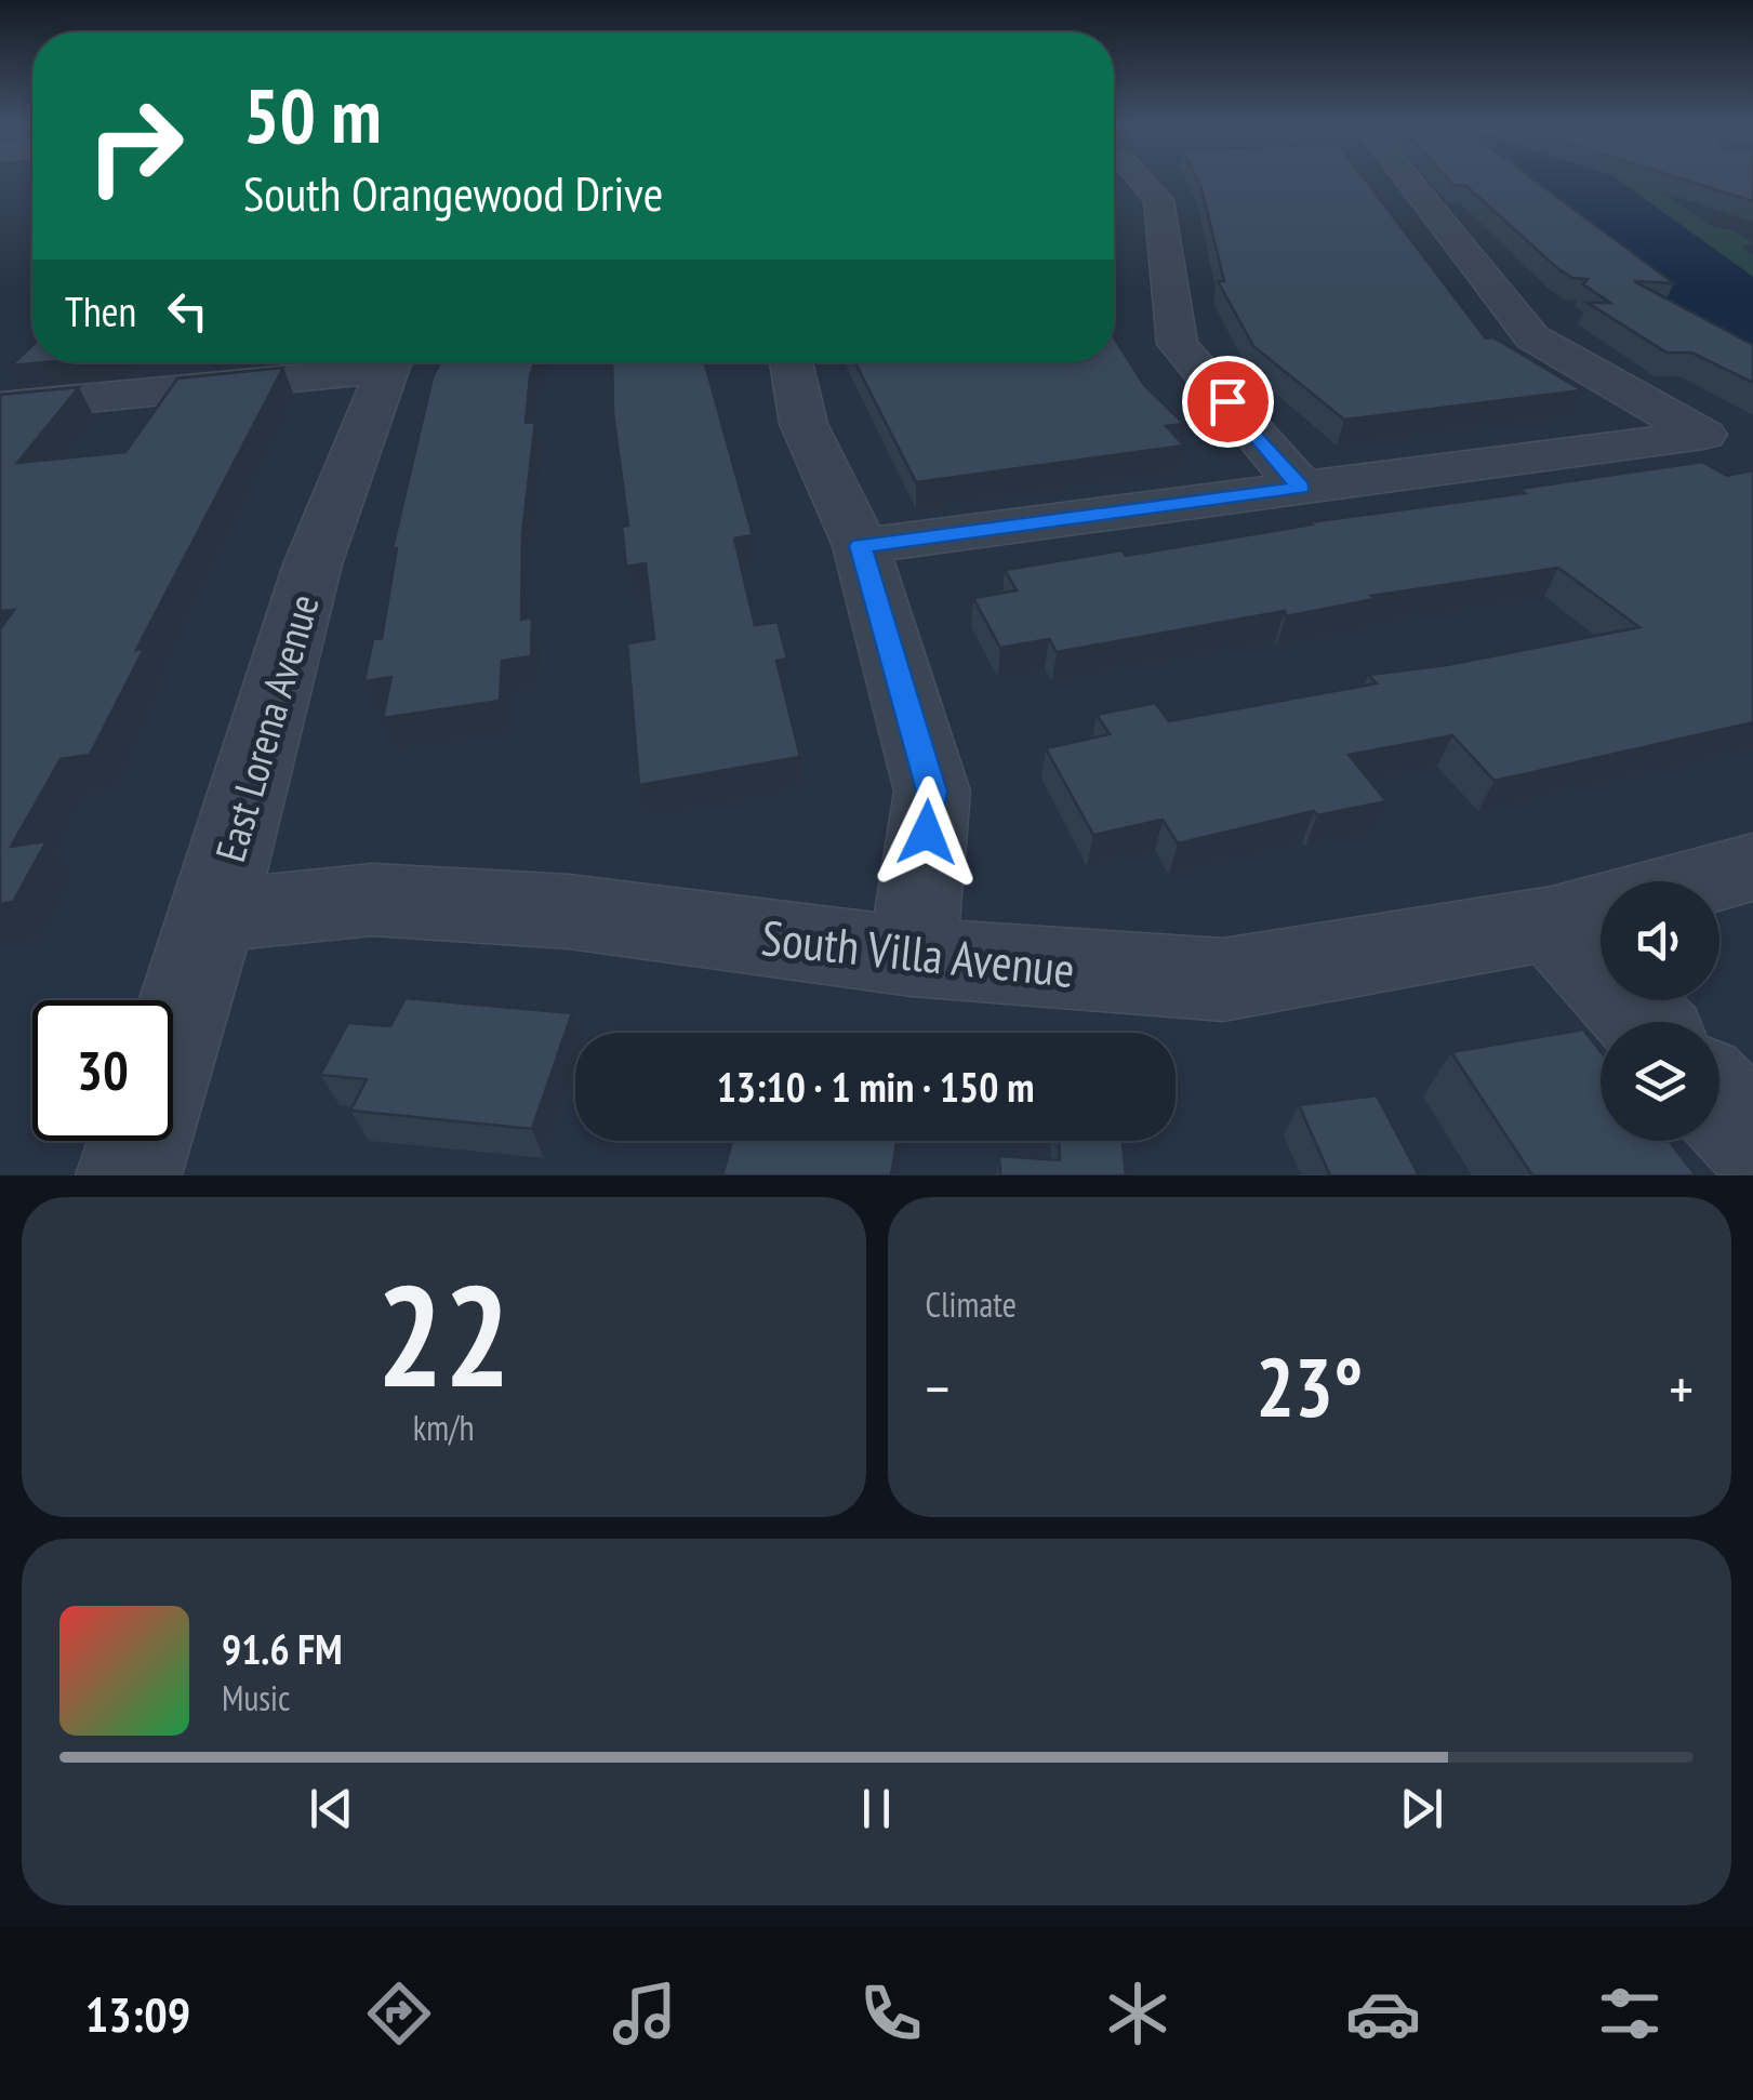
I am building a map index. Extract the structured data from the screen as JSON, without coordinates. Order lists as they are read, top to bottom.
{
  "streets": {
    "street": ["East Lorena Avenue", "South Villa Avenue"]
  },
  "crossings": [
    ["East Lorena Avenue", "South Villa Avenue"]
  ],
  "page": {
    "turn": ["50 m", "South Orangewood Drive"],
    "then": "Then",
    "limit": "30",
    "trip": "13:10 · 1 min · 150 m",
    "tile": [
      ["22", "km/h"],
      "Climate"
    ],
    "heat": ["−", "23°", "+"],
    "song": ["91.6 FM", "Music"],
    "tabs": "13:09"
  }
}
